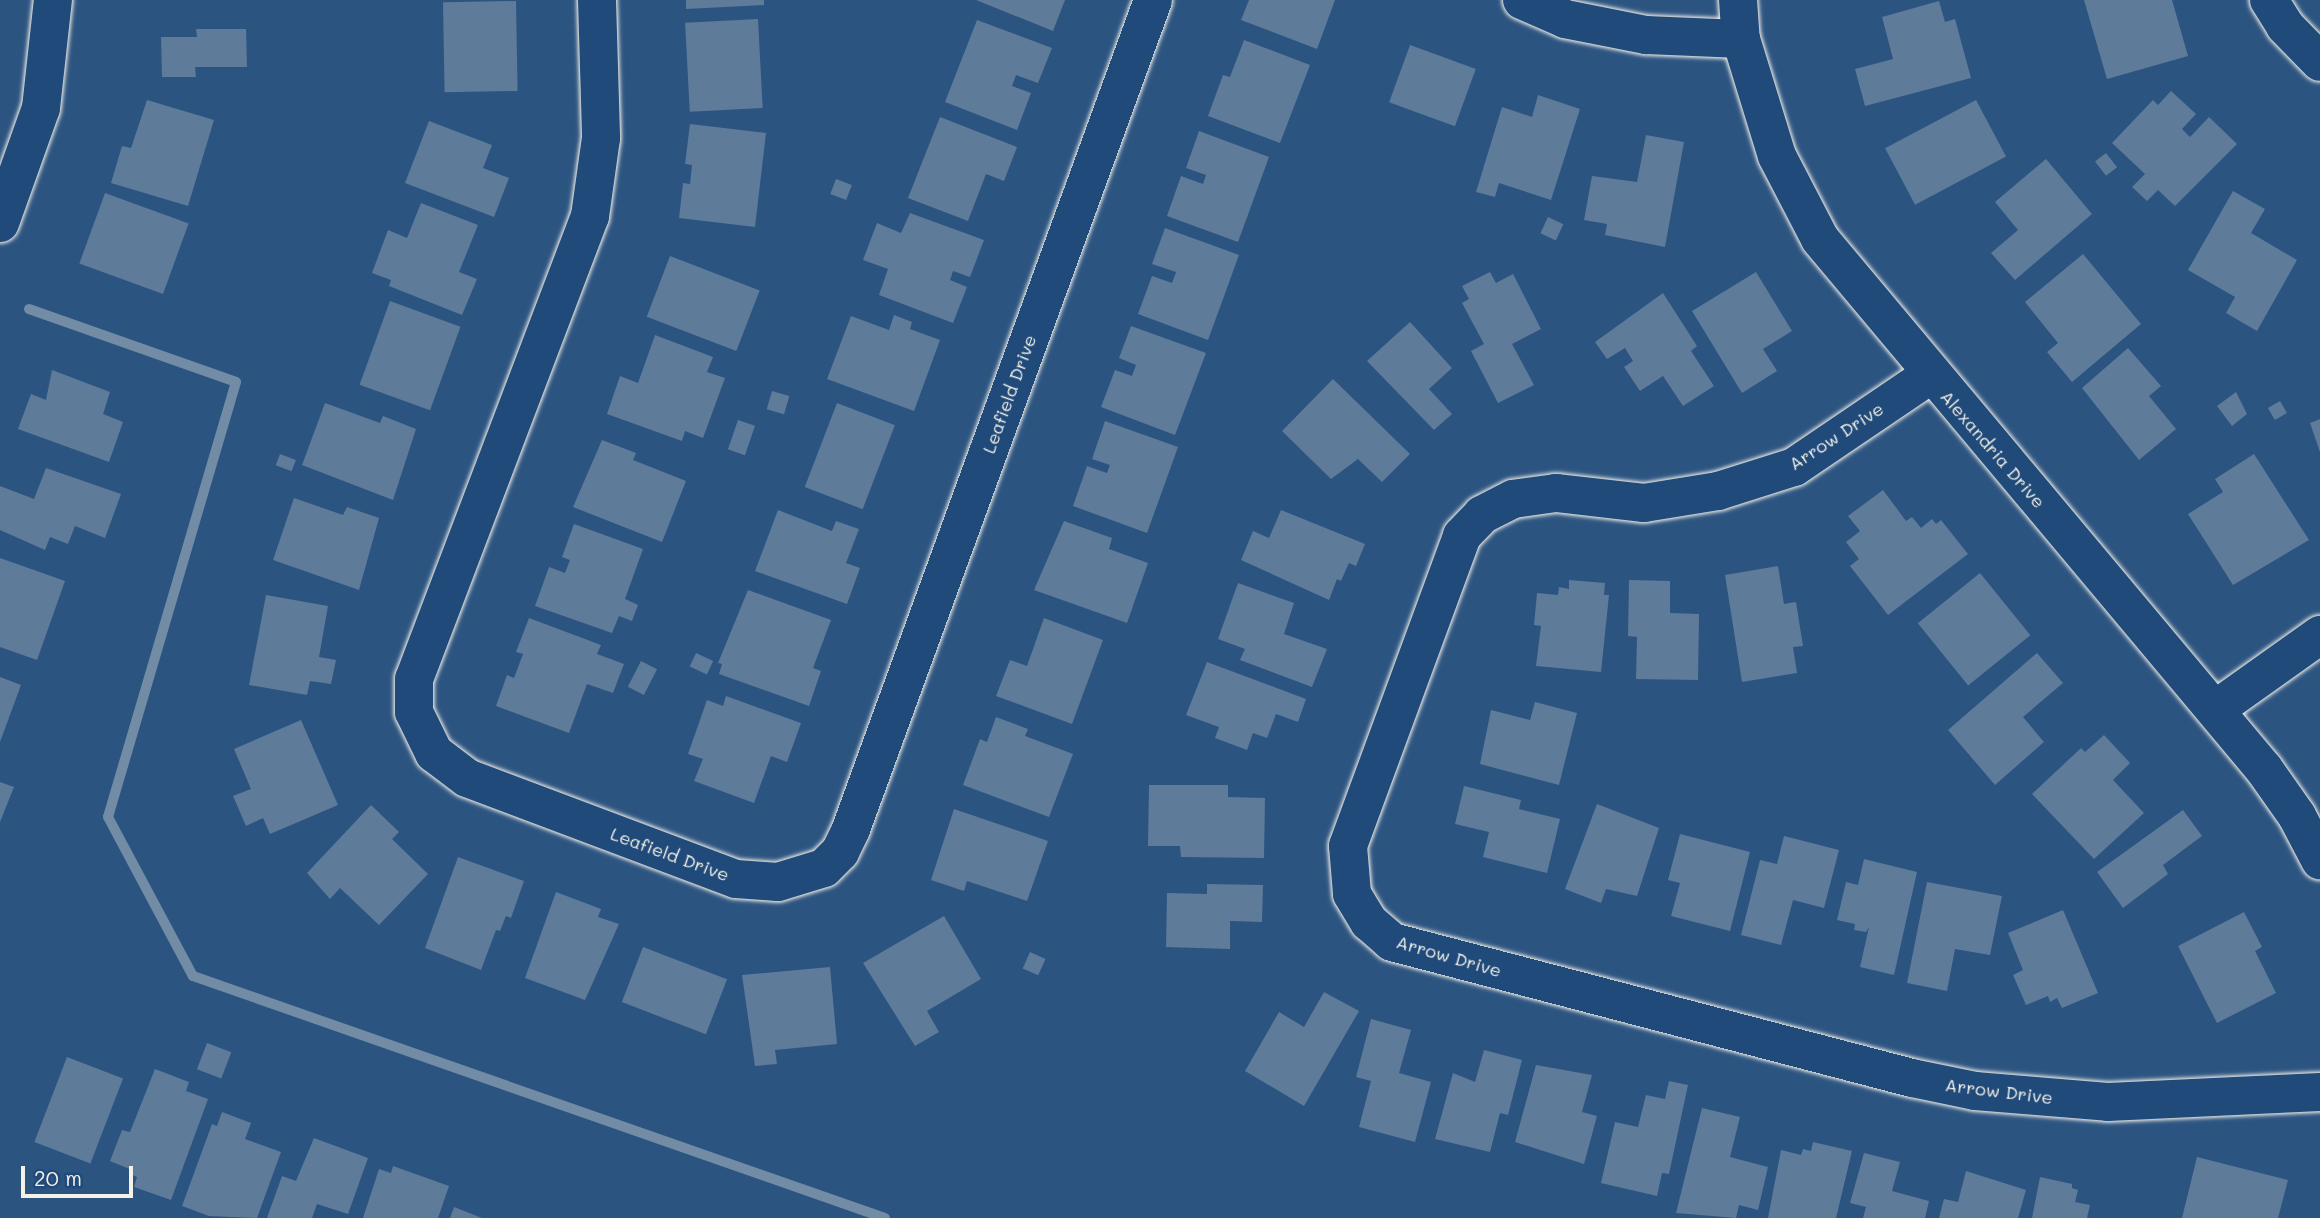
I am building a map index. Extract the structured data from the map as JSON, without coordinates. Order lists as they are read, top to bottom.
{
  "streets": {
    "street": ["Leafield Drive", "Arrow Drive", "Alexandria Drive"]
  },
  "crossings": [
    ["Arrow Drive", "Alexandria Drive"]
  ],
  "scale_bar": "20 m"
}
